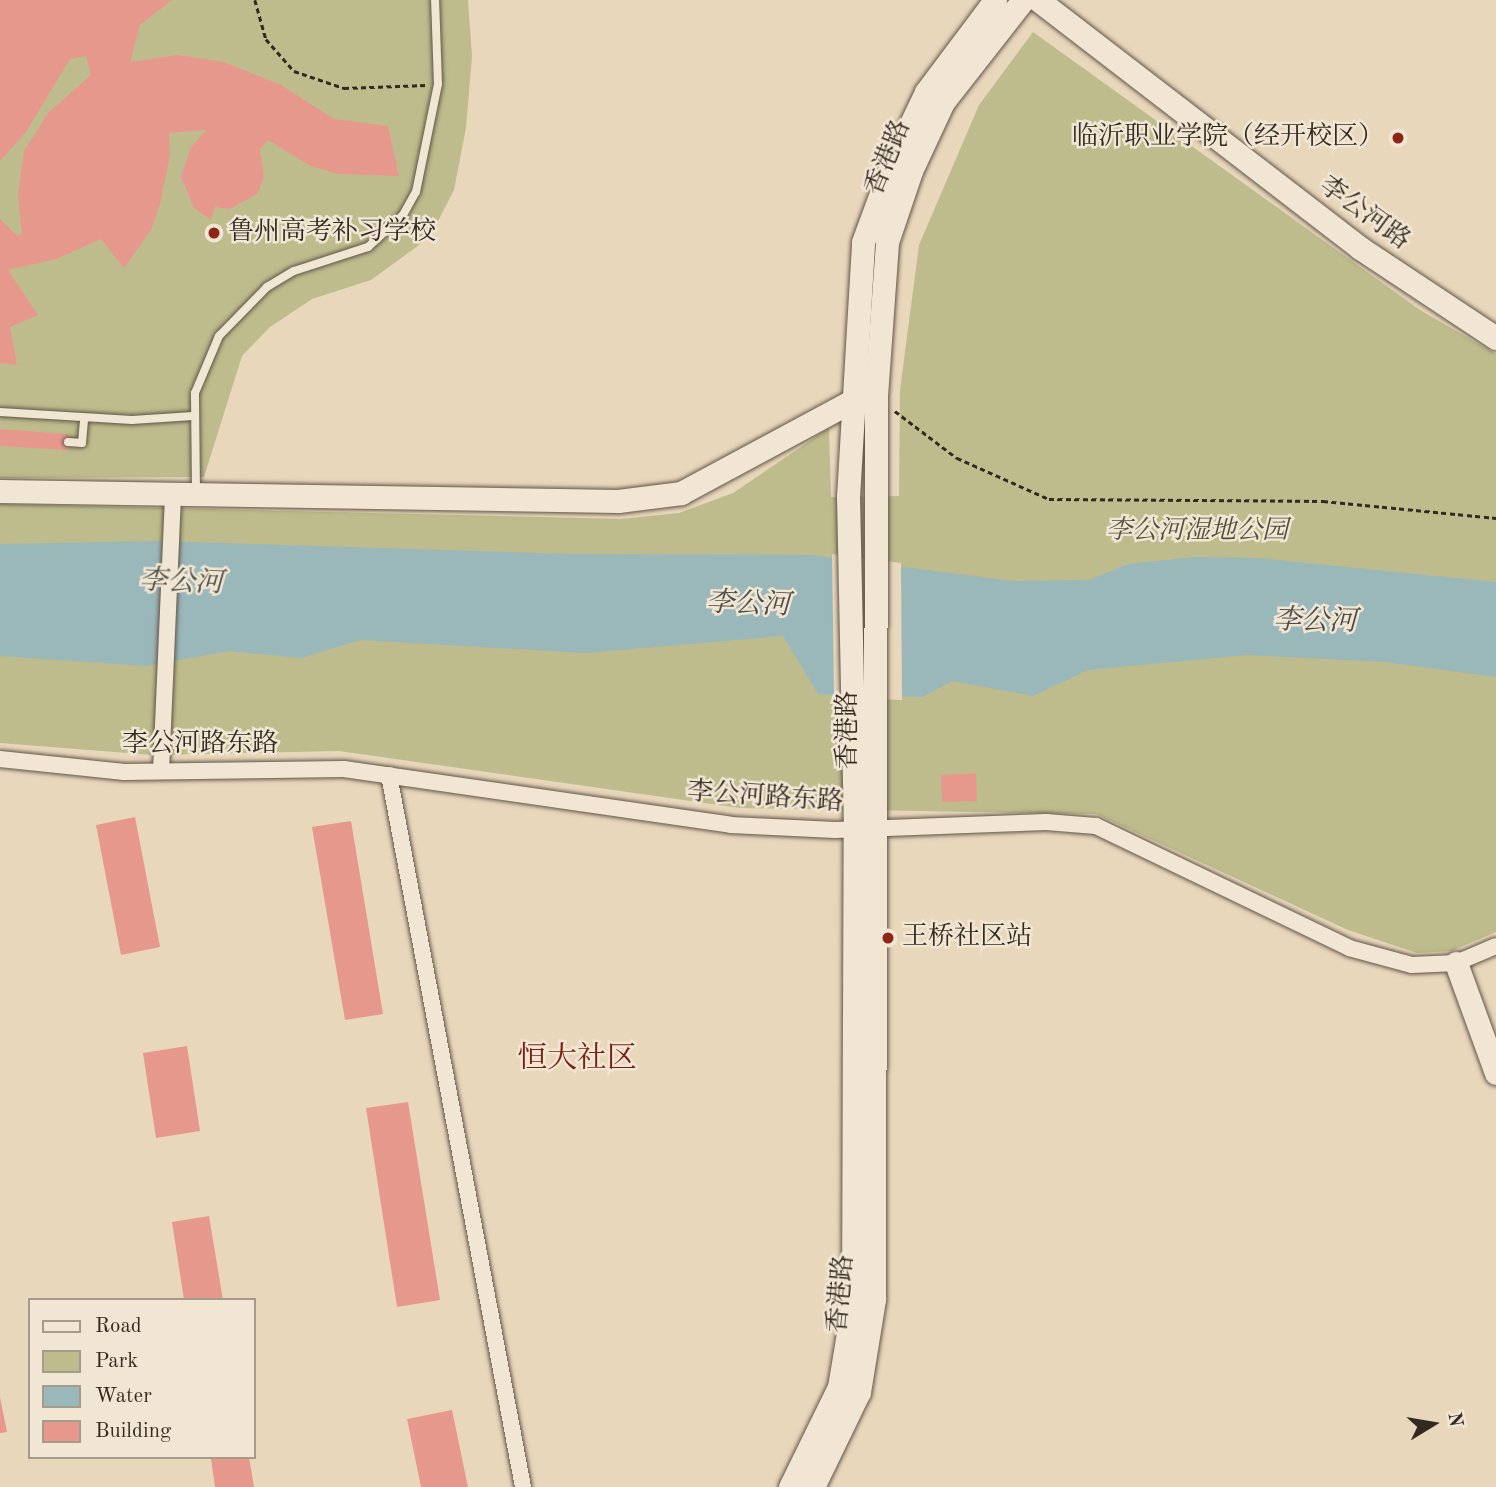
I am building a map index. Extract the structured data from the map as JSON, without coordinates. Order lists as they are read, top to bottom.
{
  "streets": {
    "main road": ["香港路", "李公河路"],
    "street": ["李公河路东路"]
  },
  "crossings": [
    ["香港路", "李公河路东路"]
  ],
  "districts": ["恒大社区"],
  "water": ["李公河"],
  "parks": ["李公河湿地公园"],
  "places": ["临沂职业学院（经开校区）", "鲁州高考补习学校", "王桥社区站"],
  "legend": [
    "Road",
    "Park",
    "Water",
    "Building"
  ],
  "north": "right"
}
